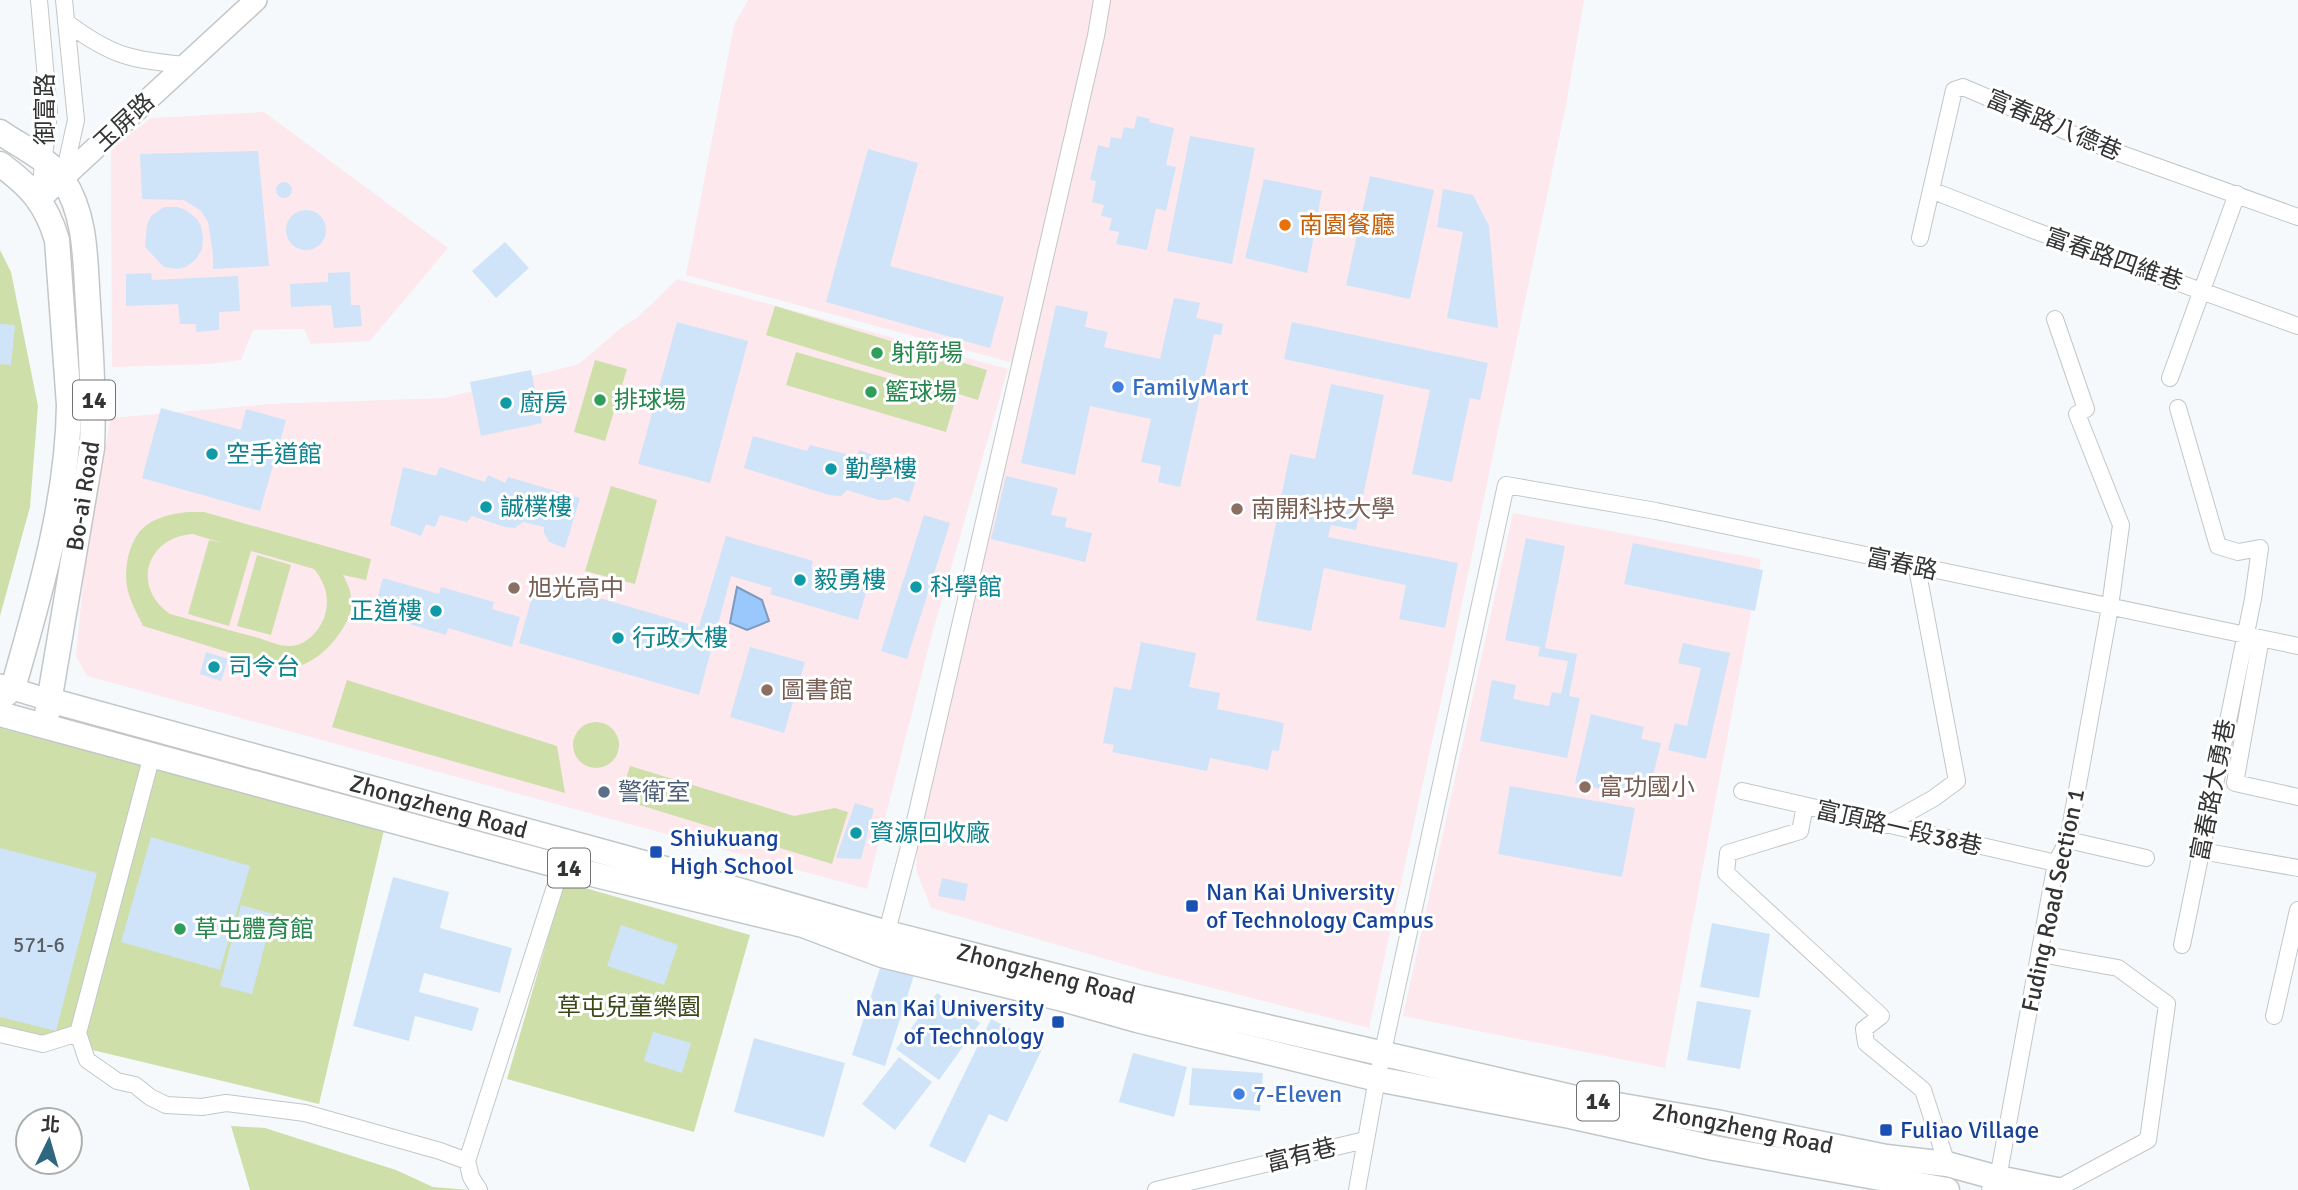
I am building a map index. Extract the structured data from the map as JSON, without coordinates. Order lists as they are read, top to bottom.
{
  "streets": {
    "main road": ["14", "Bo-ai Road", "Zhongzheng Road"],
    "street": [
      "御富路",
      "玉屏路",
      "富春路八德巷",
      "富春路四維巷",
      "富春路",
      "富春路大勇巷",
      "富頂路一段38巷",
      "Fuding Road Section 1",
      "富有巷"
    ]
  },
  "crossings": [
    ["御富路", "玉屏路"],
    ["御富路", "Bo-ai Road"],
    ["玉屏路", "Bo-ai Road"],
    ["富春路八德巷", "富春路四維巷"],
    ["Bo-ai Road", "Zhongzheng Road"],
    ["富春路", "富春路大勇巷"],
    ["富春路", "Zhongzheng Road"],
    ["富春路", "Fuding Road Section 1"],
    ["Zhongzheng Road", "Fuding Road Section 1"],
    ["富頂路一段38巷", "Fuding Road Section 1"]
  ],
  "parks": ["草屯兒童樂園"],
  "places": {
    "other": [
      "南園餐廳",
      "射箭場",
      "FamilyMart",
      "籃球場",
      "排球場",
      "廚房",
      "空手道館",
      "勤學樓",
      "誠樸樓",
      "南開科技大學",
      "毅勇樓",
      "科學館",
      "旭光高中",
      "正道樓",
      "行政大樓",
      "司令台",
      "圖書館",
      "富功國小",
      "警衛室",
      "資源回收廠",
      "草屯體育館",
      "7-Eleven"
    ],
    "transit": [
      "Shiukuang High School",
      "Nan Kai University of Technology Campus",
      "Nan Kai University of Technology",
      "Fuliao Village"
    ]
  },
  "house_numbers": ["571-6"],
  "north": "top"
}
